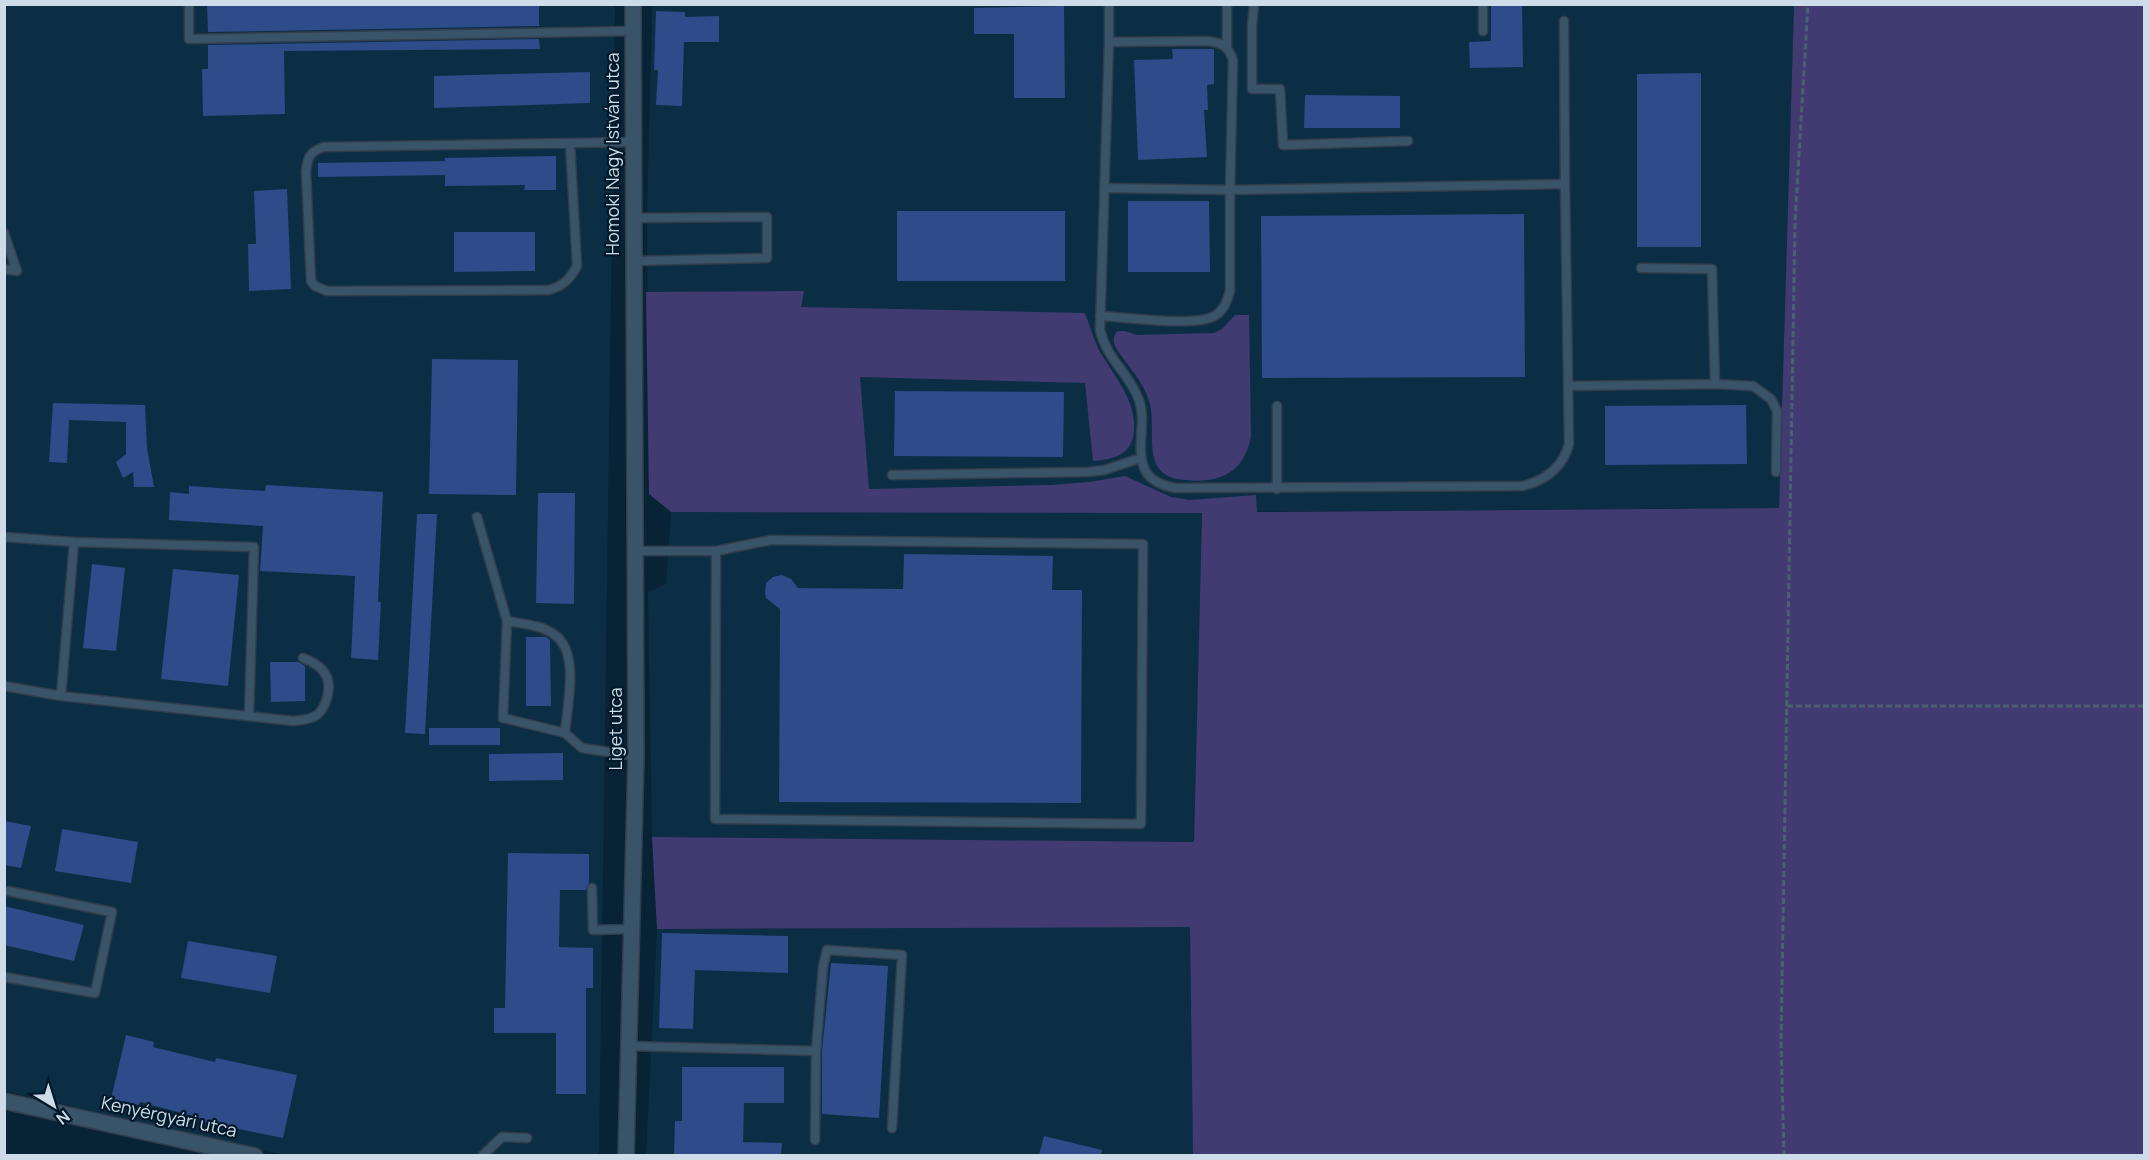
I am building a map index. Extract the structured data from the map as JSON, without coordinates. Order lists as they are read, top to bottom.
{
  "streets": {
    "street": ["Homoki Nagy István utca", "Liget utca", "Kenyérgyári utca"]
  },
  "crossings": [
    ["Homoki Nagy István utca", "Liget utca"]
  ],
  "north": "bottom right"
}
